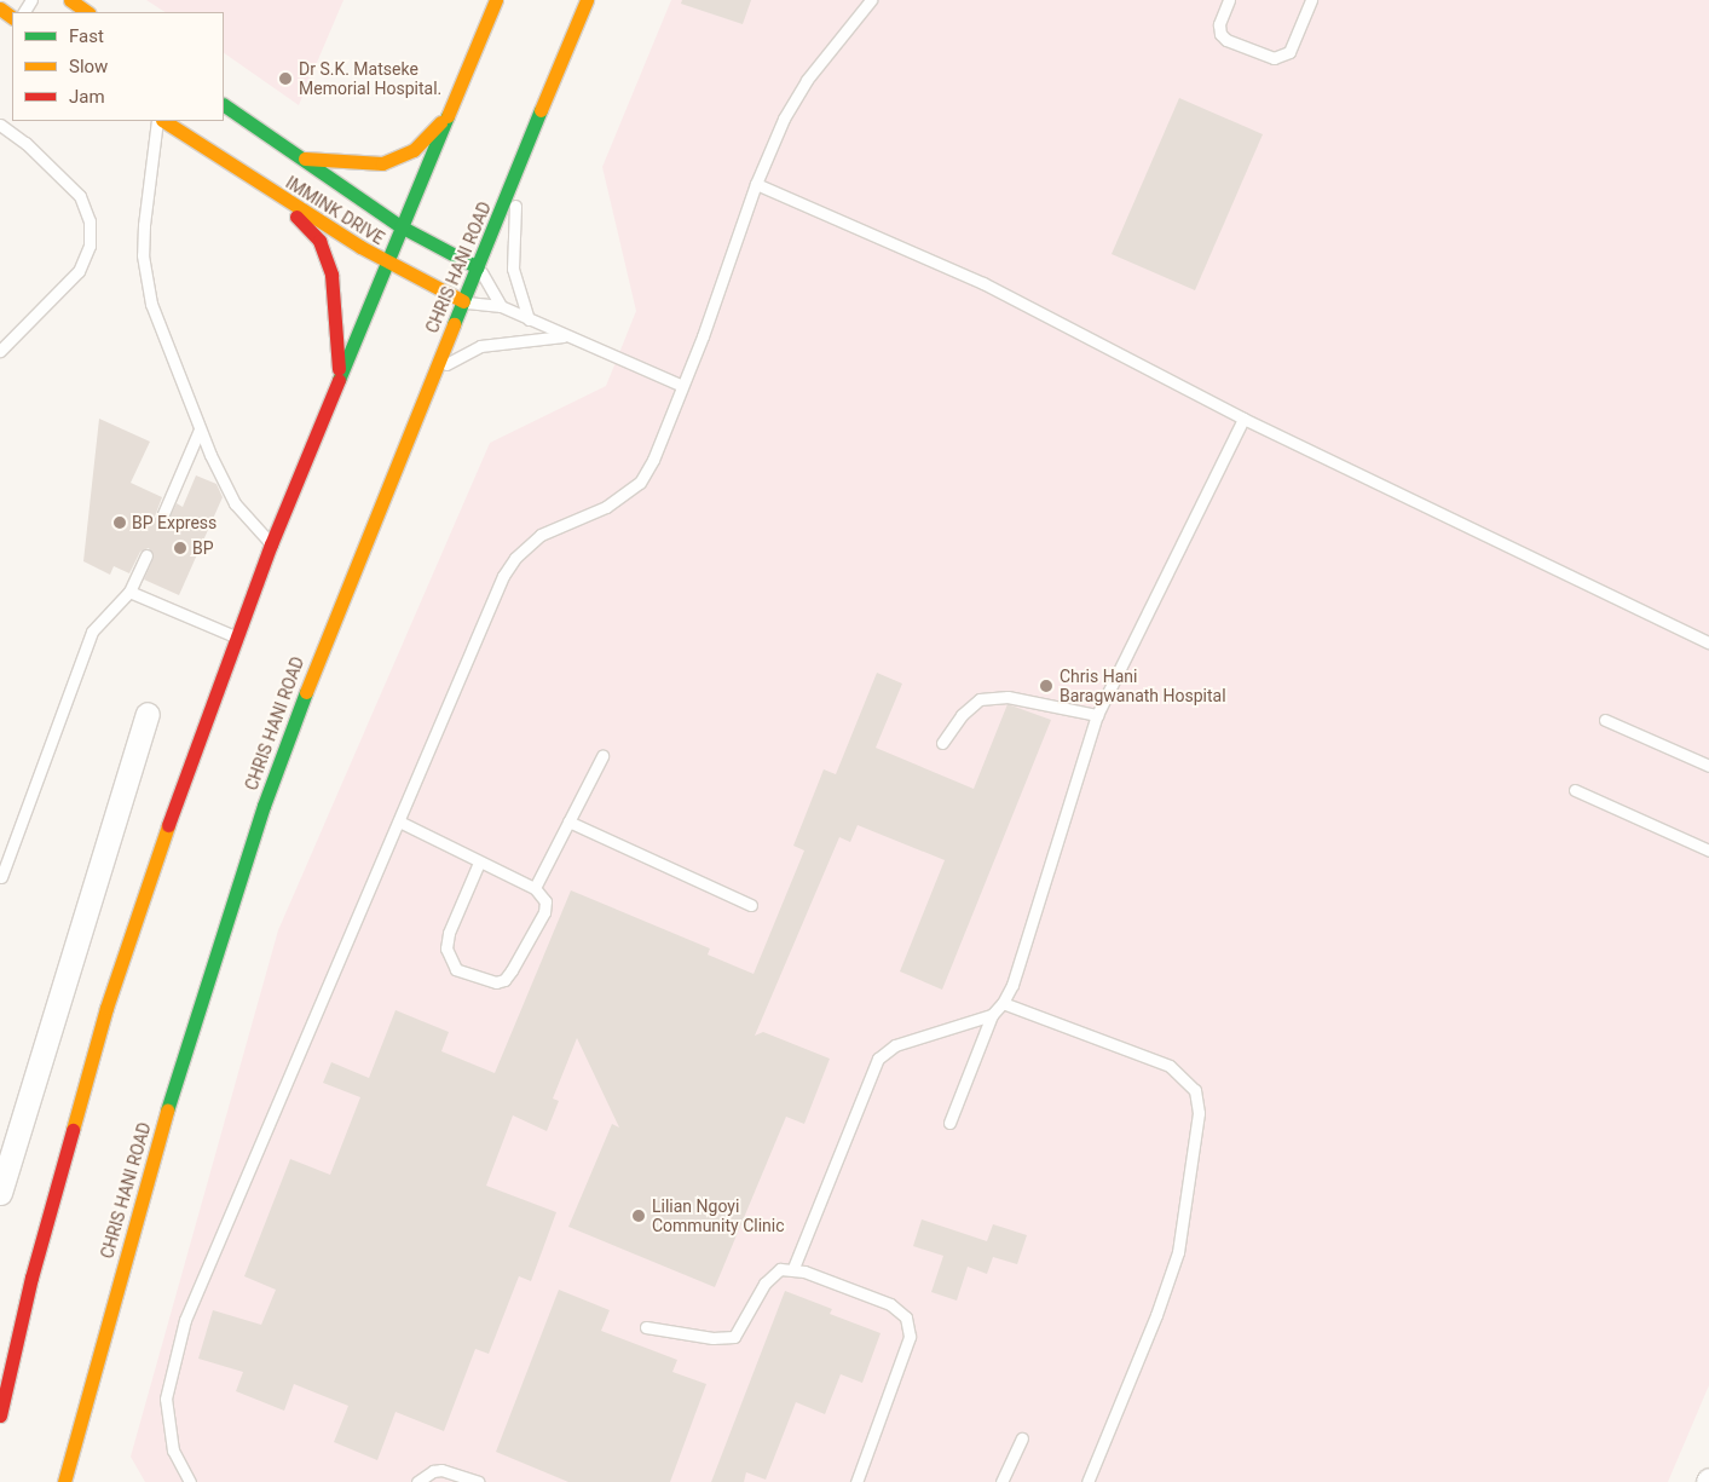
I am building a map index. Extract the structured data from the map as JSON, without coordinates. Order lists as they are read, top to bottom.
{
  "streets": {
    "main road": ["IMMINK DRIVE", "CHRIS HANI ROAD"]
  },
  "crossings": [
    ["IMMINK DRIVE", "CHRIS HANI ROAD"]
  ],
  "places": [
    "Dr S.K. Matseke Memorial Hospital.",
    "BP Express",
    "BP",
    "Chris Hani Baragwanath Hospital",
    "Lilian Ngoyi Community Clinic"
  ],
  "legend": ["Fast", "Slow", "Jam"]
}
